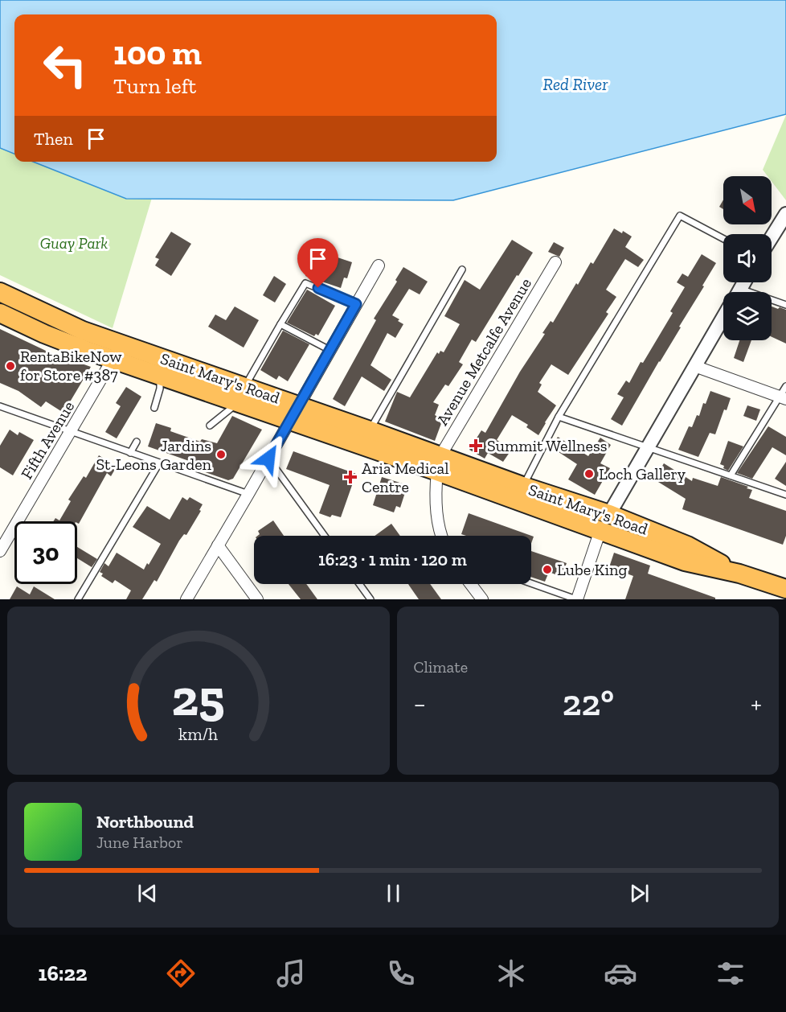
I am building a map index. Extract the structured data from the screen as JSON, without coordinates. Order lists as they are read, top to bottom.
{
  "streets": {
    "highway": ["Saint Mary's Road"],
    "street": ["Avenue Metcalfe Avenue", "Fifth Avenue"]
  },
  "crossings": [
    ["Avenue Metcalfe Avenue", "Saint Mary's Road"],
    ["Saint Mary's Road", "Fifth Avenue"]
  ],
  "water": ["Red River"],
  "parks": ["Guay Park"],
  "places": {
    "other": [
      "RentaBikeNow for Store #387",
      "Jardins St-Leons Garden",
      "Loch Gallery",
      "Lube King"
    ],
    "health": ["Summit Wellness", "Aria Medical Centre"]
  },
  "north": "bottom right",
  "page": {
    "turn": ["100 m", "Turn left"],
    "then": "Then",
    "limit": "30",
    "trip": "16:23 · 1 min · 120 m",
    "tile": "Climate",
    "heat": ["−", "22°", "+"],
    "song": ["Northbound", "June Harbor"],
    "tabs": "16:22",
    "gauge": ["25", "km/h"]
  }
}
